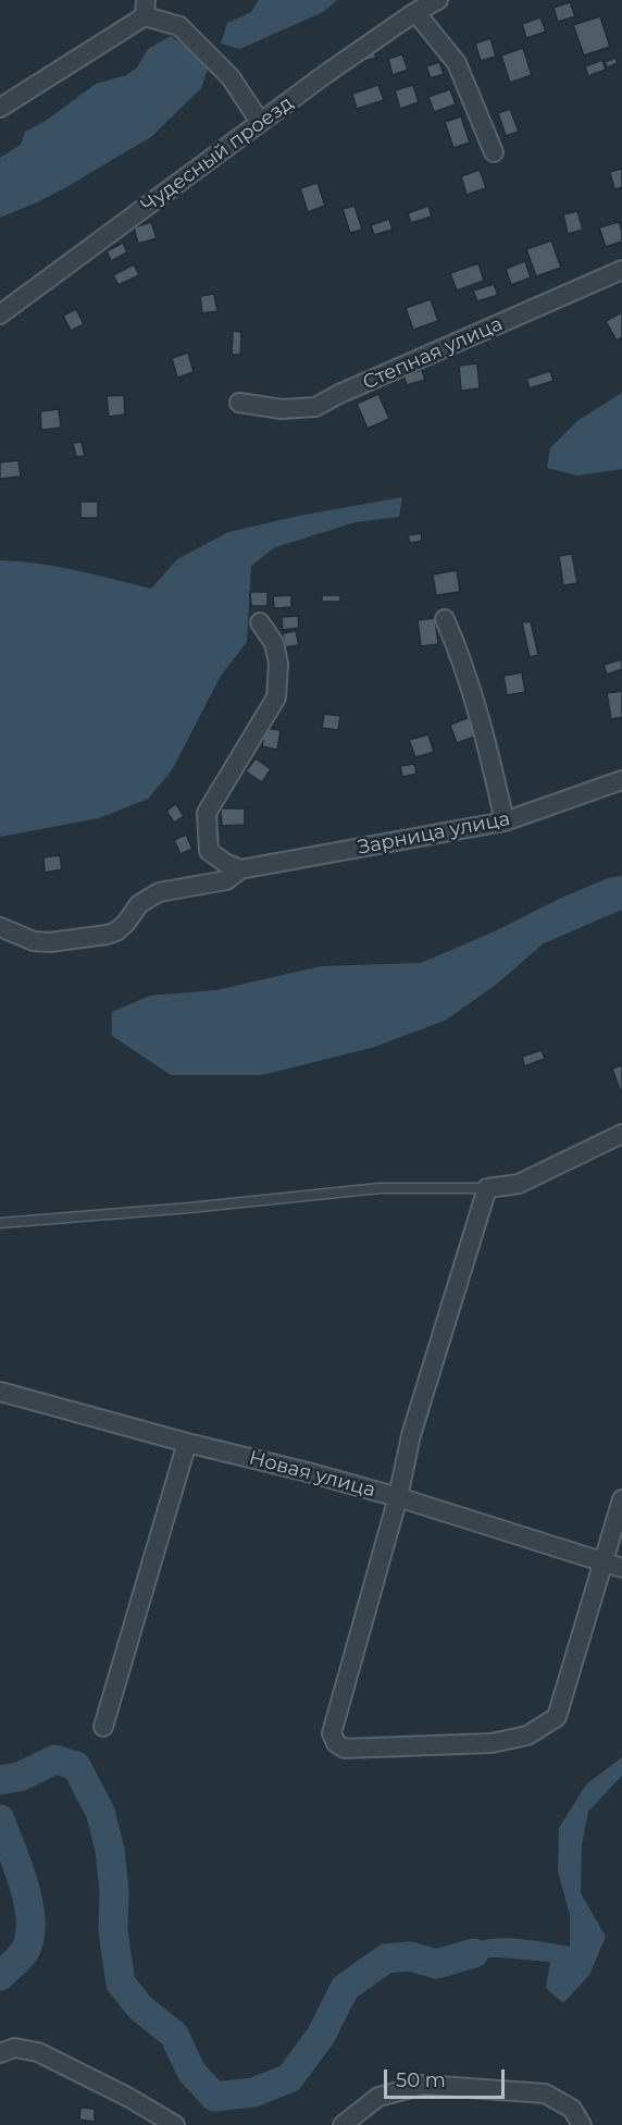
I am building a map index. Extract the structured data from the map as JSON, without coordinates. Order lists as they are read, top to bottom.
{
  "streets": {
    "street": [
      "Чудесный проезд",
      "Степная улица",
      "Зарница улица",
      "Новая улица"
    ]
  },
  "scale_bar": "50 m"
}
